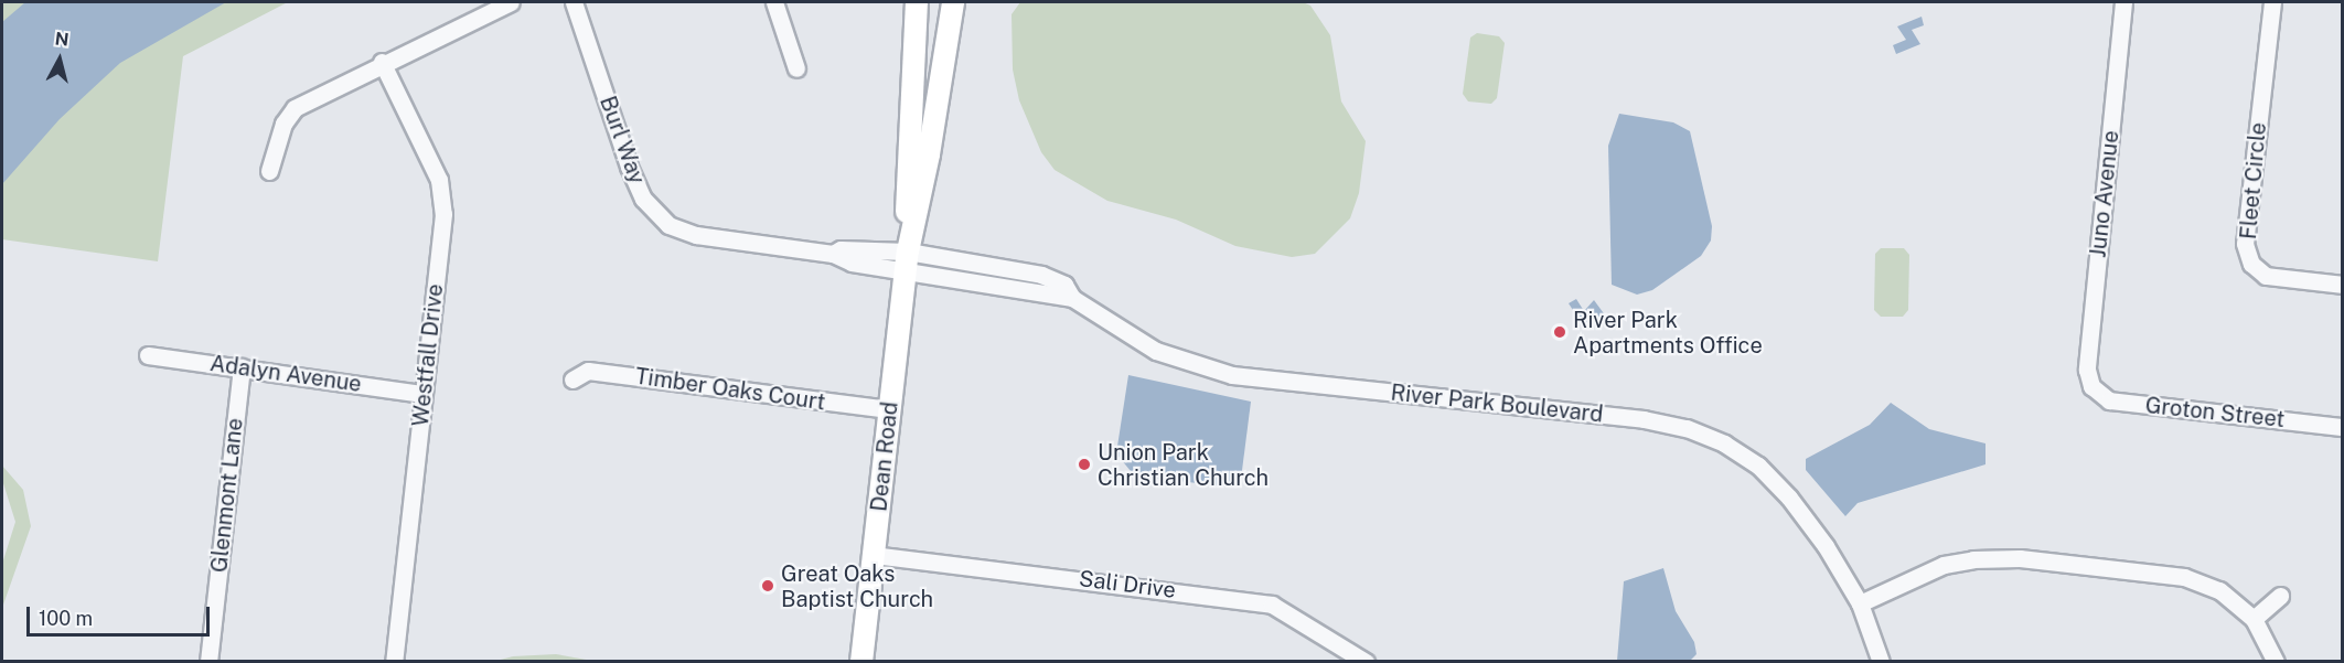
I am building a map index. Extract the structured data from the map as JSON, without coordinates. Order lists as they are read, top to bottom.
{
  "streets": {
    "main road": ["Dean Road"],
    "street": [
      "Burl Way",
      "Fleet Circle",
      "Juno Avenue",
      "Westfall Drive",
      "Adalyn Avenue",
      "Timber Oaks Court",
      "River Park Boulevard",
      "Groton Street",
      "Glenmont Lane",
      "Sali Drive"
    ]
  },
  "crossings": [
    ["Burl Way", "River Park Boulevard"],
    ["Burl Way", "Dean Road"],
    ["Juno Avenue", "Groton Street"],
    ["Westfall Drive", "Adalyn Avenue"],
    ["Adalyn Avenue", "Glenmont Lane"],
    ["Timber Oaks Court", "Dean Road"],
    ["River Park Boulevard", "Dean Road"],
    ["Dean Road", "Sali Drive"]
  ],
  "places": ["River Park Apartments Office", "Union Park Christian Church", "Great Oaks Baptist Church"],
  "scale_bar": "100 m",
  "north": "top"
}
